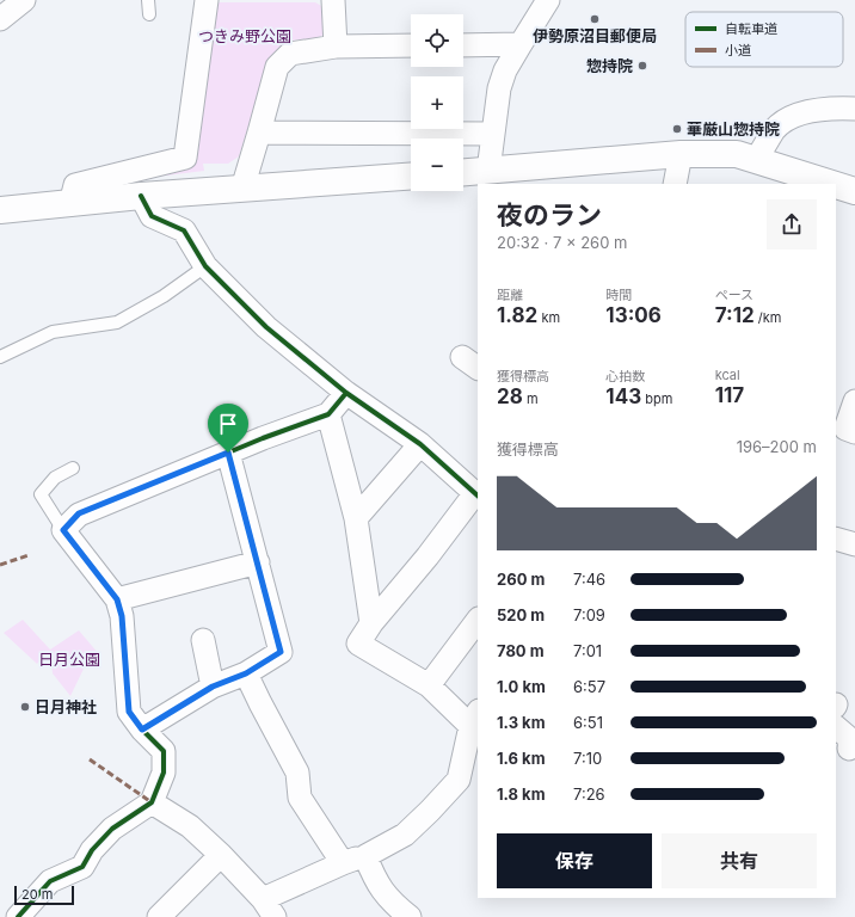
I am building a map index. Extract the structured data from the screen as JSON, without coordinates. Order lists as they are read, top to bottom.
{
  "parks": ["つきみ野公園", "日月公園"],
  "places": [
    "伊勢原沼目郵便局",
    "惣持院",
    "華厳山惣持院",
    "日月神社"
  ],
  "legend": ["自転車道", "小道"],
  "scale_bar": "20 m",
  "page": {
    "map_buttons": ["+", "−"],
    "heading": ["夜のラン", "20:32 · 7 × 260 m"],
    "stats": [
      ["距離", "1.82 km"],
      ["時間", "13:06"],
      ["ペース", "7:12 /km"],
      ["獲得標高", "28 m"],
      ["心拍数", "143 bpm"],
      ["kcal", "117"]
    ],
    "chart": ["獲得標高", "196–200 m"],
    "list": [
      {
        "name": "260 m",
        "note": "7:46"
      },
      {
        "name": "520 m",
        "note": "7:09"
      },
      {
        "name": "780 m",
        "note": "7:01"
      },
      {
        "name": "1.0 km",
        "note": "6:57"
      },
      {
        "name": "1.3 km",
        "note": "6:51"
      },
      {
        "name": "1.6 km",
        "note": "7:10"
      },
      {
        "name": "1.8 km",
        "note": "7:26"
      }
    ],
    "buttons": ["保存", "共有"],
    "scale": "20 m"
  }
}
